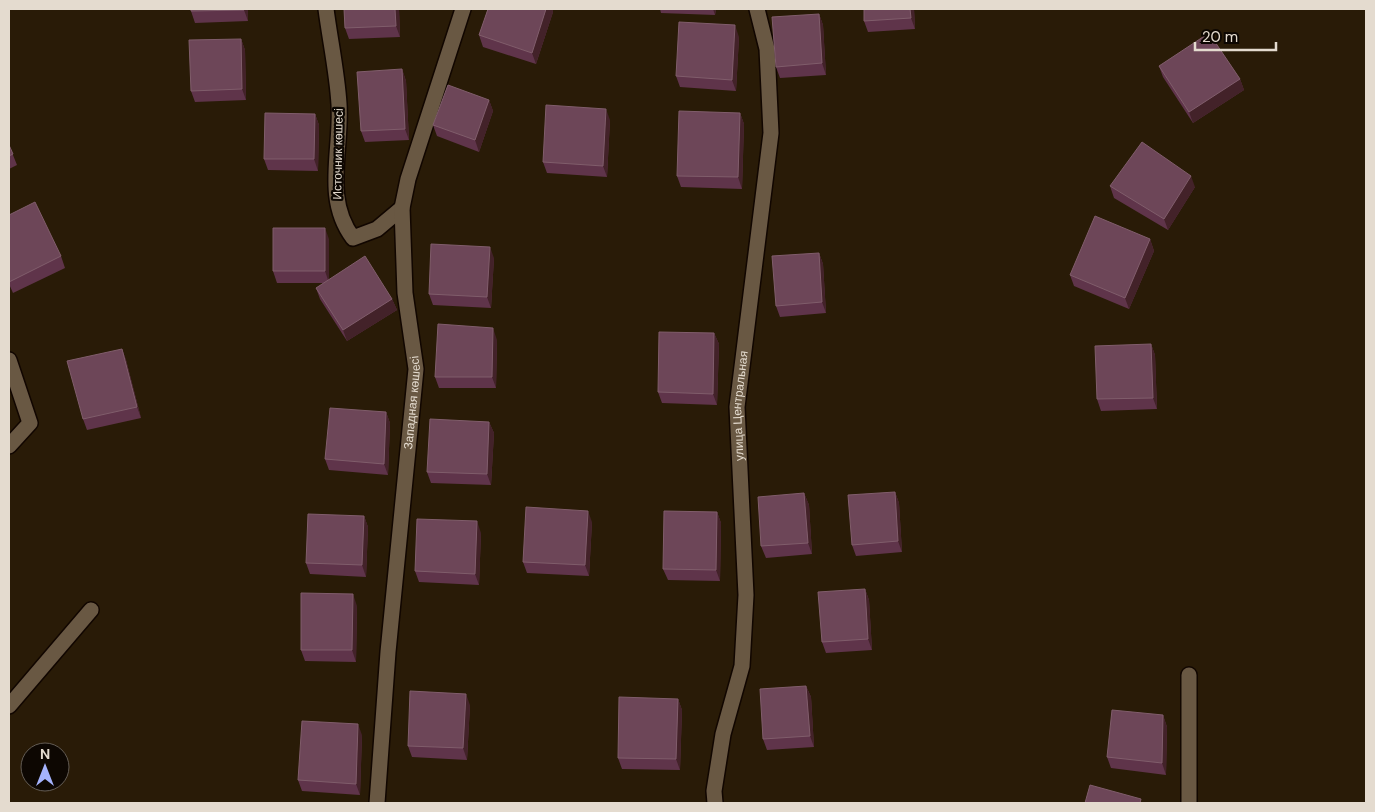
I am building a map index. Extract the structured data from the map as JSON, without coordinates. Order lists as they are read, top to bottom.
{
  "streets": {
    "street": ["Источник көшесі", "Западная көшесі", "улица Центральная"]
  },
  "crossings": [
    ["Источник көшесі", "Западная көшесі"]
  ],
  "scale_bar": "20 m",
  "north": "top"
}
